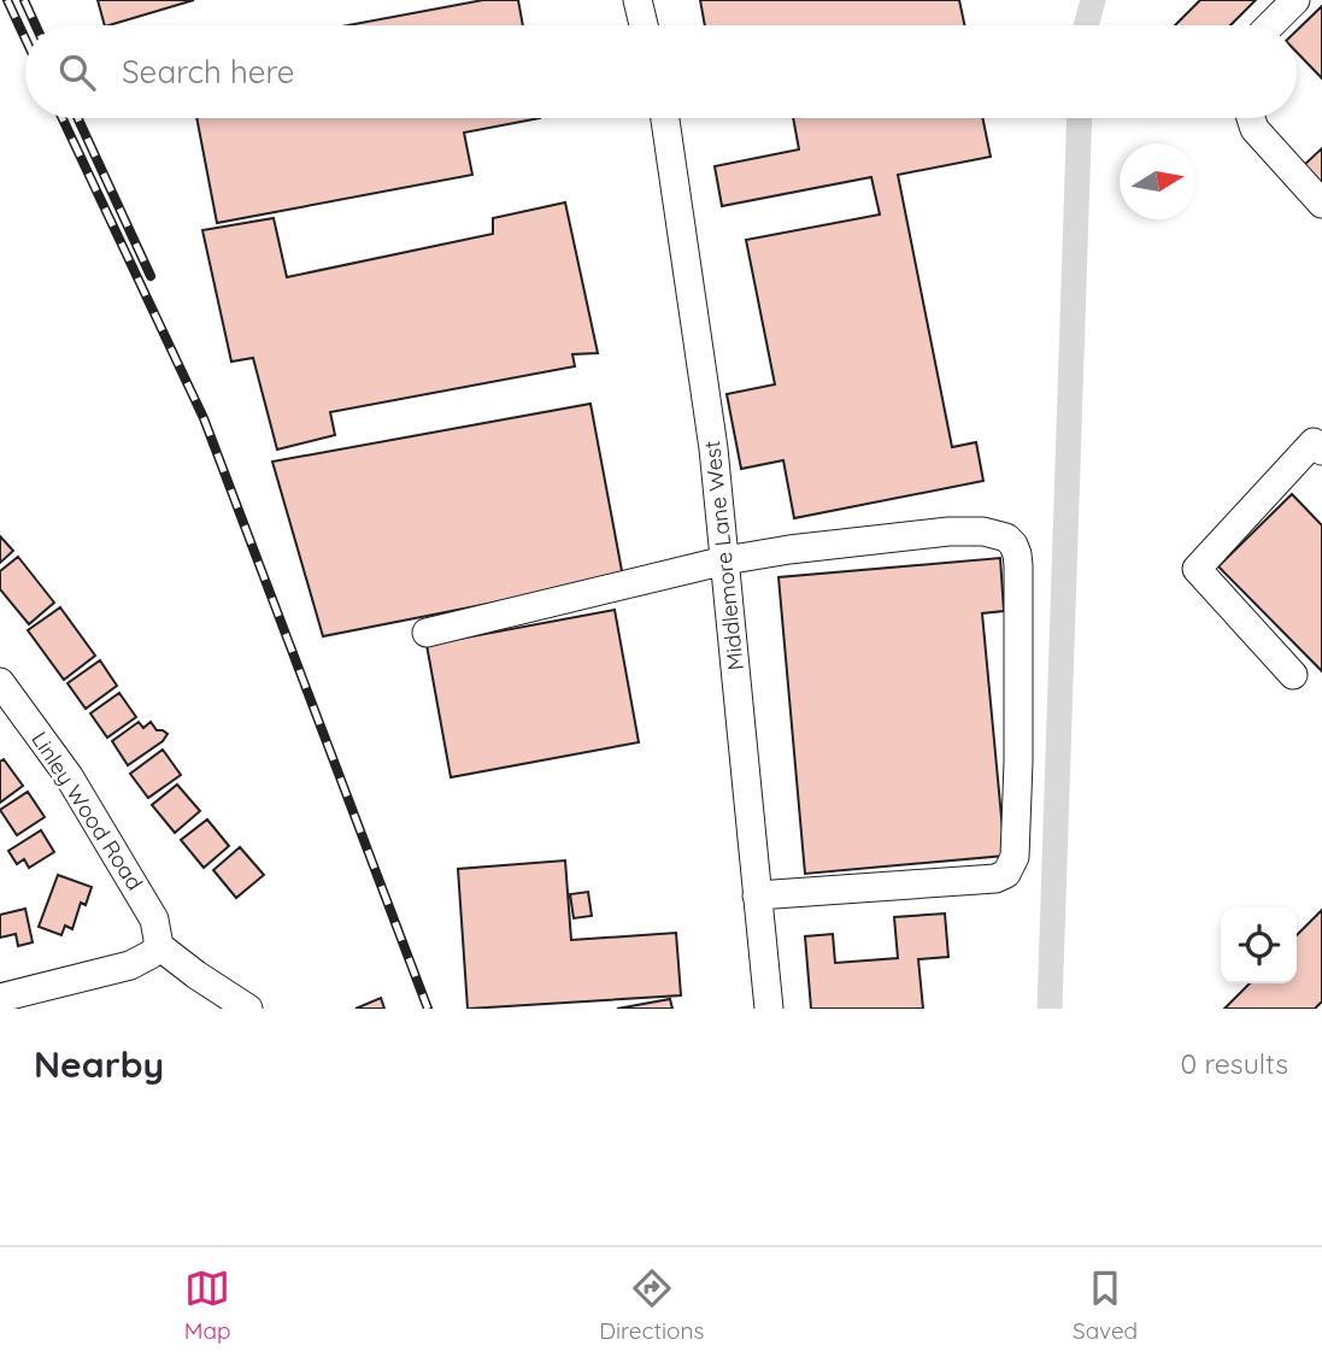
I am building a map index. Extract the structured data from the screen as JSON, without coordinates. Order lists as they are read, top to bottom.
{
  "streets": {
    "street": ["Middlemore Lane West", "Linley Wood Road"]
  },
  "north": "right",
  "page": {
    "search": "Search here",
    "heading": ["Nearby", "0 results"],
    "nav": ["Map", "Directions", "Saved"]
  }
}
